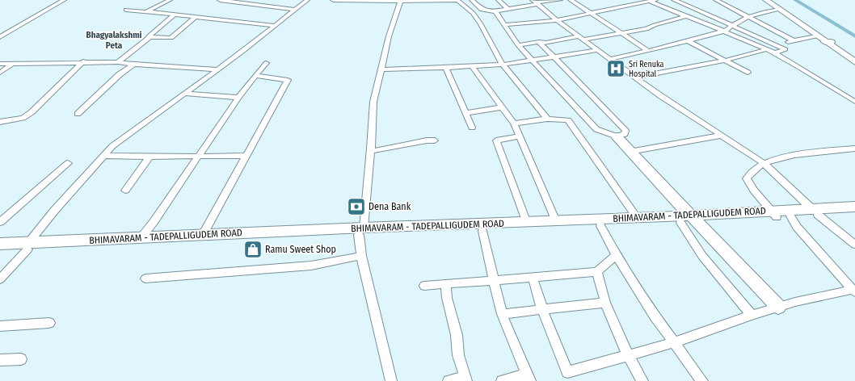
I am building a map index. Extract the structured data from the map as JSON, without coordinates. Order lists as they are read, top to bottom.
{
  "streets": {
    "main road": ["BHIMAVARAM - TADEPALLIGUDEM ROAD"]
  },
  "districts": ["Bhagyalakshmi Peta"],
  "places": {
    "hospital": ["Sri Renuka Hospital"],
    "bank": ["Dena Bank"],
    "shop": ["Ramu Sweet Shop"]
  }
}
